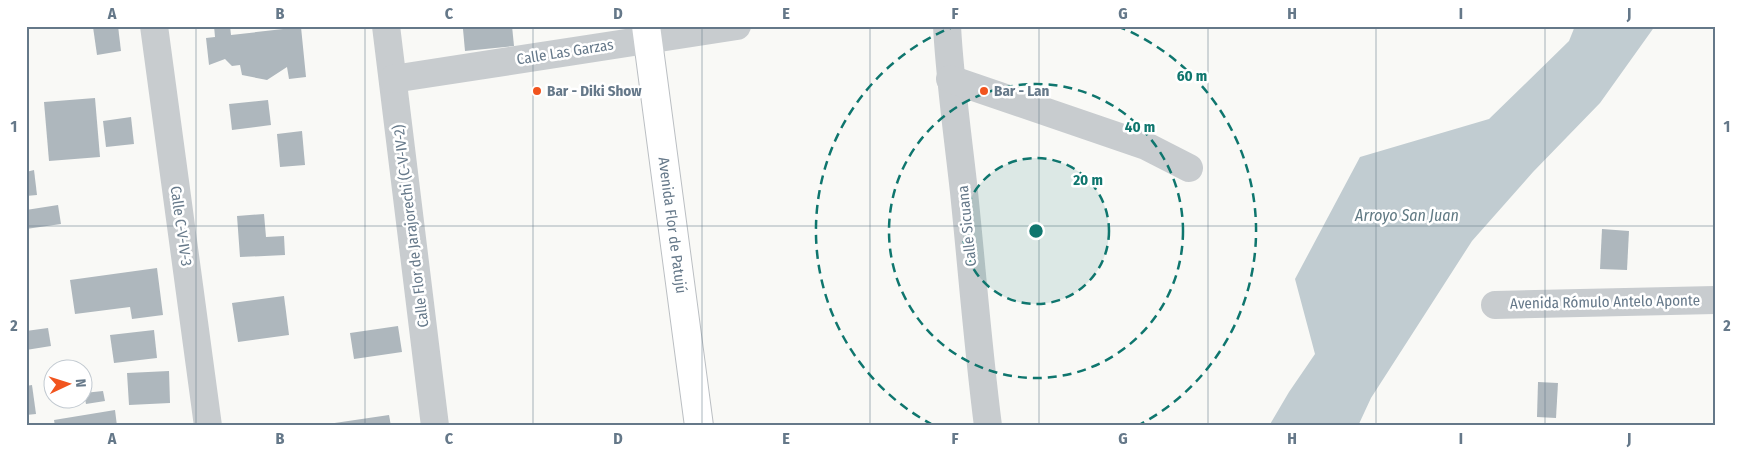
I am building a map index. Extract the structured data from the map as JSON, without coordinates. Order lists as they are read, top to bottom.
{
  "streets": {
    "main road": ["Avenida Flor de Patujú"],
    "street": [
      "Calle Las Garzas",
      "Calle C-V-IV-3",
      "Calle Flor de Jarajorechi (C-V-IV-2)",
      "Calle Sicuana",
      "Avenida Rómulo Antelo Aponte"
    ]
  },
  "crossings": [
    ["Calle Las Garzas", "Calle Flor de Jarajorechi (C-V-IV-2)"],
    ["Calle Las Garzas", "Avenida Flor de Patujú"]
  ],
  "water": ["Arroyo San Juan"],
  "places": ["Bar - Diki Show", "Bar - Lan"],
  "north": "right",
  "grid": {
    "columns": [
      "A",
      "B",
      "C",
      "D",
      "E",
      "F",
      "G",
      "H",
      "I",
      "J"
    ],
    "rows": ["1", "2"]
  },
  "rings": ["60 m", "40 m", "20 m"]
}
